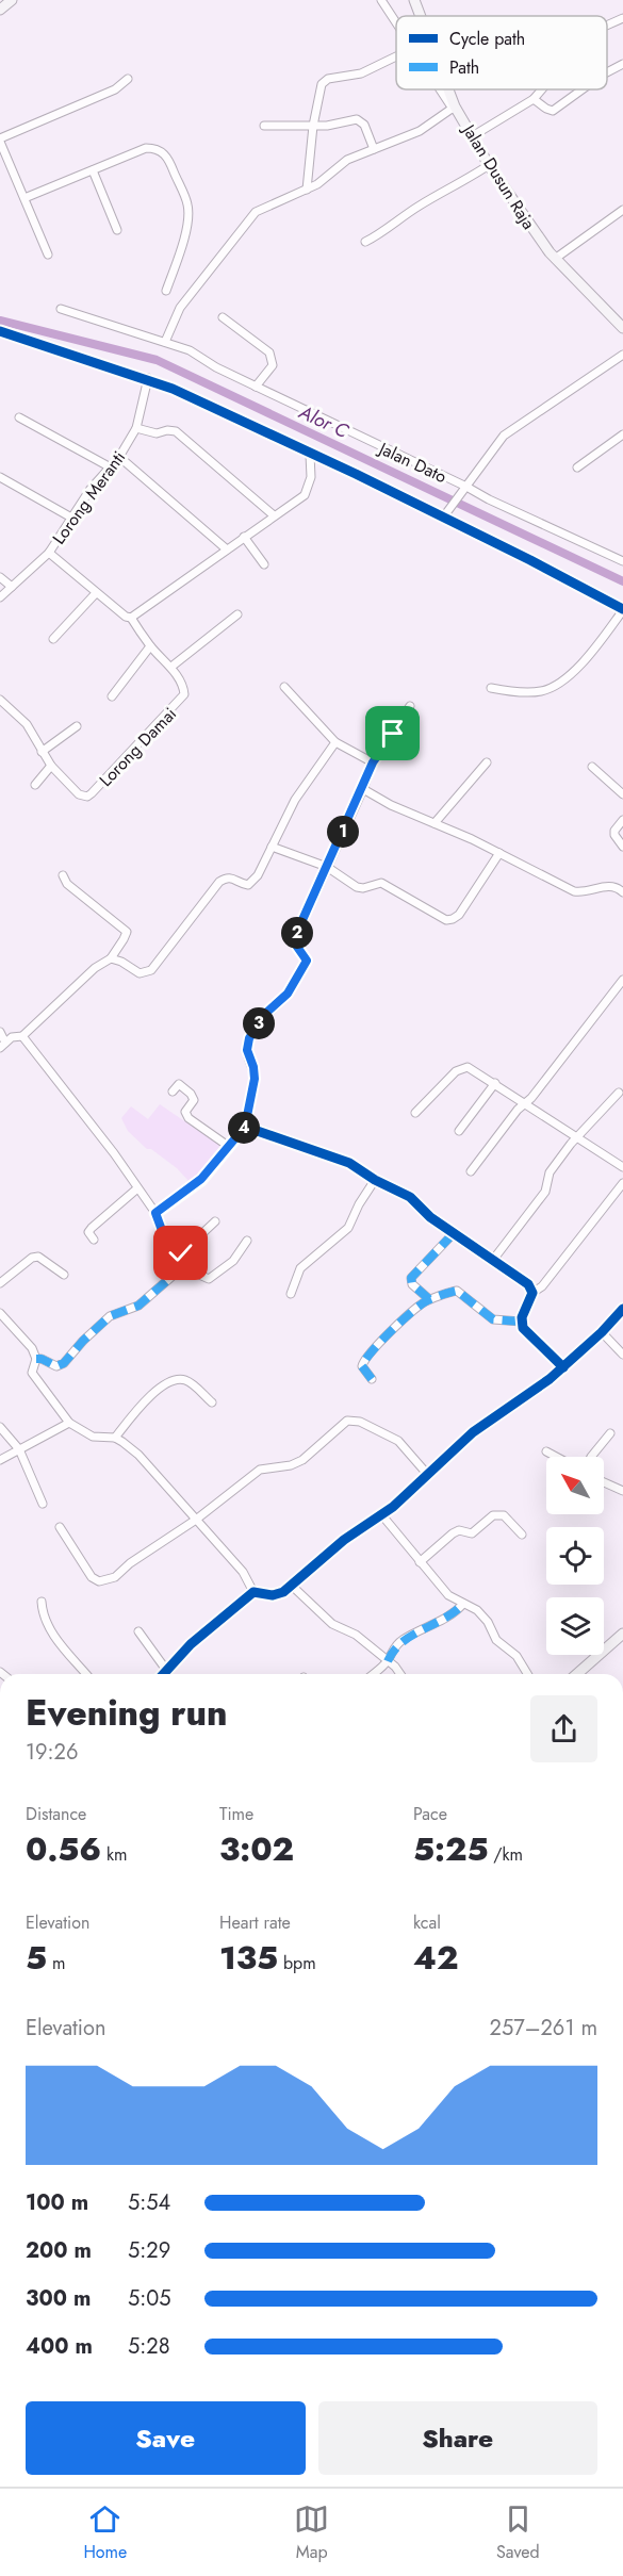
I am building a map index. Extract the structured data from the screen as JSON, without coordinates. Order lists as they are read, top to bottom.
{
  "streets": {
    "main road": ["Jalan Dusun Raja"],
    "street": ["Jalan Dato", "Lorong Meranti", "Lorong Damai"]
  },
  "crossings": [
    ["Lorong Meranti", "Lorong Damai"]
  ],
  "water": ["Alor C"],
  "legend": ["Cycle path", "Path"],
  "north": "top left",
  "page": {
    "pins": [
      "1",
      "2",
      "3",
      "4"
    ],
    "heading": ["Evening run", "19:26"],
    "stats": [
      ["Distance", "0.56 km"],
      ["Time", "3:02"],
      ["Pace", "5:25 /km"],
      ["Elevation", "5 m"],
      ["Heart rate", "135 bpm"],
      ["kcal", "42"]
    ],
    "chart": ["Elevation", "257–261 m"],
    "list": [
      {
        "name": "100 m",
        "note": "5:54"
      },
      {
        "name": "200 m",
        "note": "5:29"
      },
      {
        "name": "300 m",
        "note": "5:05"
      },
      {
        "name": "400 m",
        "note": "5:28"
      }
    ],
    "buttons": ["Save", "Share"],
    "tabs": ["Home", "Map", "Saved"]
  }
}
